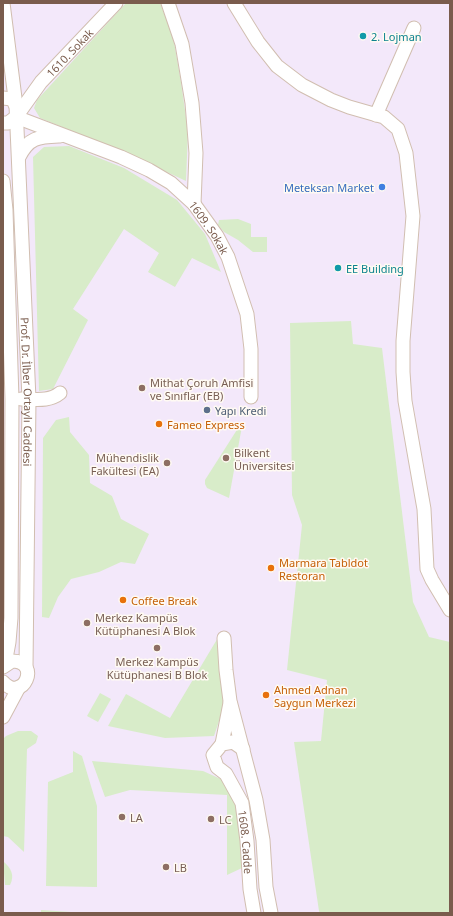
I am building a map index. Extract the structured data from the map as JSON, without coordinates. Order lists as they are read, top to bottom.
{
  "streets": {
    "street": [
      "1610. Sokak",
      "1609. Sokak",
      "Prof. Dr. İlber Ortaylı Caddesi",
      "1608. Cadde"
    ]
  },
  "crossings": [
    ["1610. Sokak", "Prof. Dr. İlber Ortaylı Caddesi"],
    ["1609. Sokak", "Prof. Dr. İlber Ortaylı Caddesi"]
  ],
  "places": [
    "2. Lojman",
    "Meteksan Market",
    "EE Building",
    "Mithat Çoruh Amfisi ve Sınıflar (EB)",
    "Yapı Kredi",
    "Fameo Express",
    "Bilkent Üniversitesi",
    "Mühendislik Fakültesi (EA)",
    "Marmara Tabldot Restoran",
    "Coffee Break",
    "Merkez Kampüs Kütüphanesi A Blok",
    "Merkez Kampüs Kütüphanesi B Blok",
    "Ahmed Adnan Saygun Merkezi",
    "LA",
    "LC",
    "LB"
  ]
}
